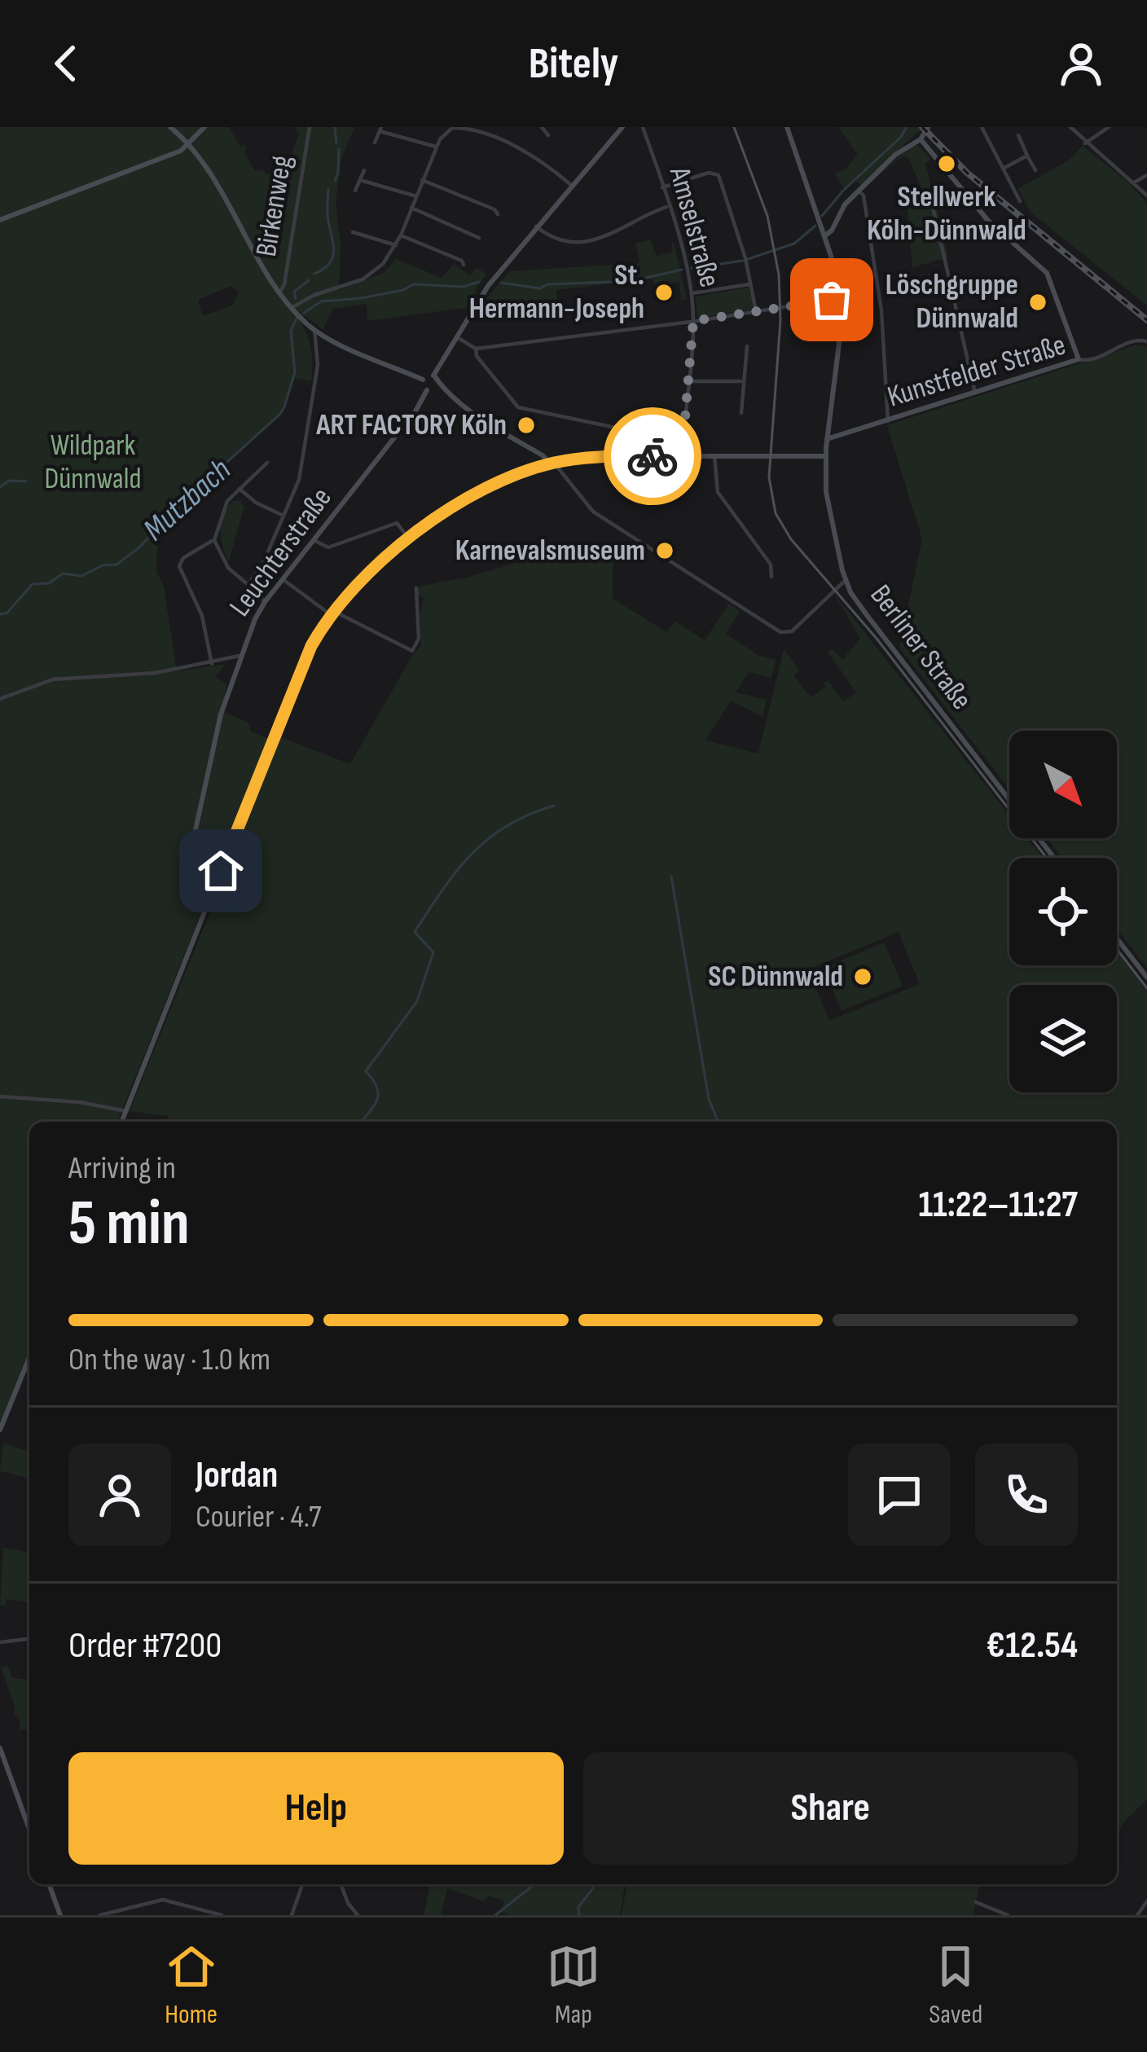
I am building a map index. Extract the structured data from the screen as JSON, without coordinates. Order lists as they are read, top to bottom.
{
  "streets": {
    "main road": ["Kunstfelder Straße", "Leuchterstraße", "Berliner Straße"],
    "street": ["Birkenweg", "Amselstraße"]
  },
  "crossings": [
    ["Kunstfelder Straße", "Berliner Straße"]
  ],
  "water": ["Mutzbach"],
  "parks": ["Wildpark Dünnwald"],
  "places": [
    "Stellwerk Köln-Dünnwald",
    "St. Hermann-Joseph",
    "Löschgruppe Dünnwald",
    "ART FACTORY Köln",
    "Karnevalsmuseum",
    "SC Dünnwald"
  ],
  "north": "bottom right",
  "page": {
    "header": "Bitely",
    "heading": ["5 min", "Arriving in", "11:22–11:27"],
    "panel": [
      "Jordan",
      "Courier · 4.7",
      "Order #7200",
      "€12.54"
    ],
    "bar": "On the way · 1.0 km",
    "buttons": ["Help", "Share"],
    "tabs": ["Home", "Map", "Saved"]
  }
}
